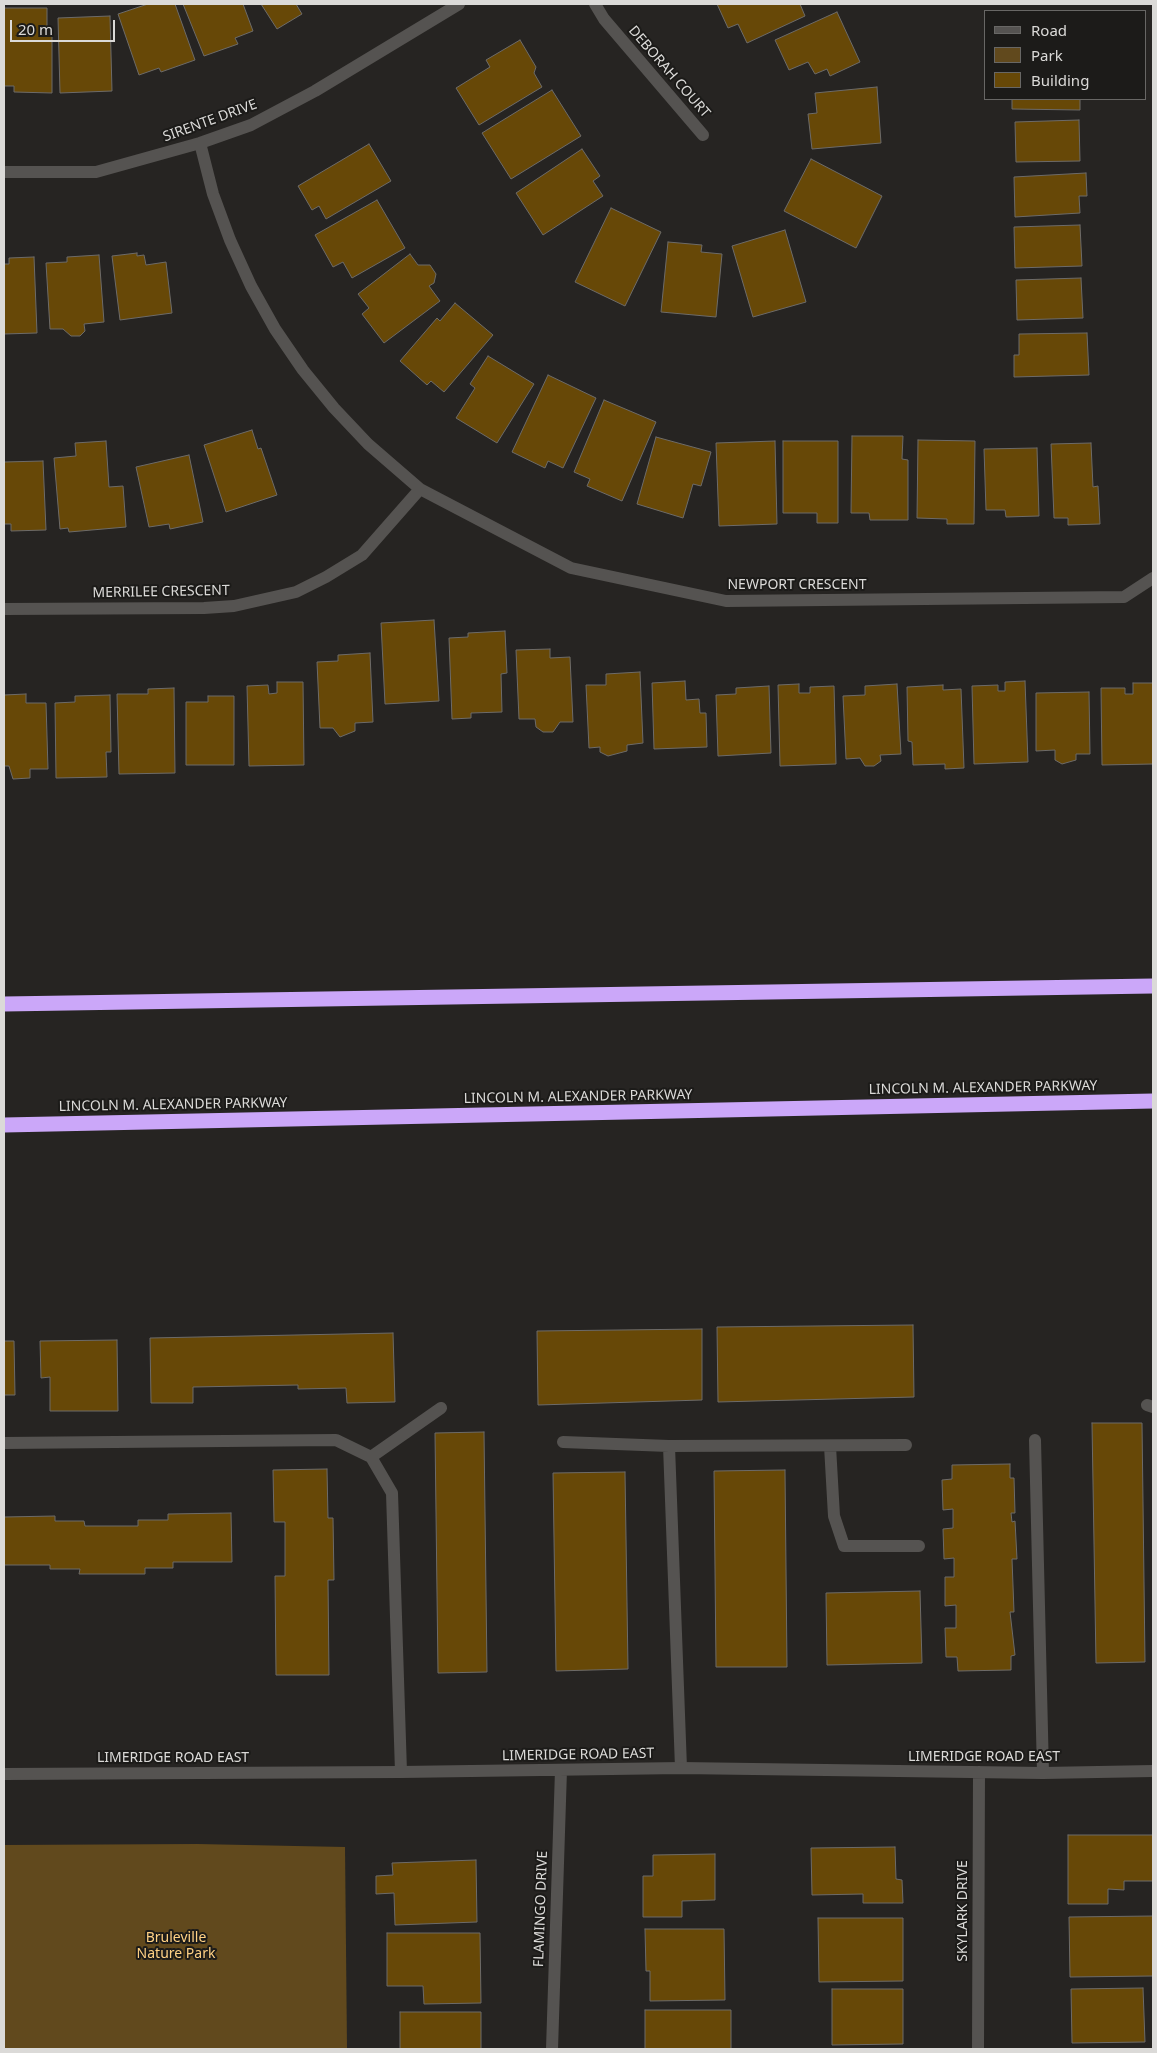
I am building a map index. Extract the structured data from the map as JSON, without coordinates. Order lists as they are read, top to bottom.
{
  "streets": {
    "highway": ["LINCOLN M. ALEXANDER PARKWAY"],
    "street": [
      "DEBORAH COURT",
      "SIRENTE DRIVE",
      "NEWPORT CRESCENT",
      "MERRILEE CRESCENT",
      "LIMERIDGE ROAD EAST",
      "FLAMINGO DRIVE",
      "SKYLARK DRIVE"
    ]
  },
  "crossings": [
    ["SIRENTE DRIVE", "NEWPORT CRESCENT"],
    ["NEWPORT CRESCENT", "MERRILEE CRESCENT"],
    ["LIMERIDGE ROAD EAST", "FLAMINGO DRIVE"],
    ["LIMERIDGE ROAD EAST", "SKYLARK DRIVE"]
  ],
  "parks": ["Bruleville Nature Park"],
  "legend": ["Road", "Park", "Building"],
  "scale_bar": "20 m"
}
